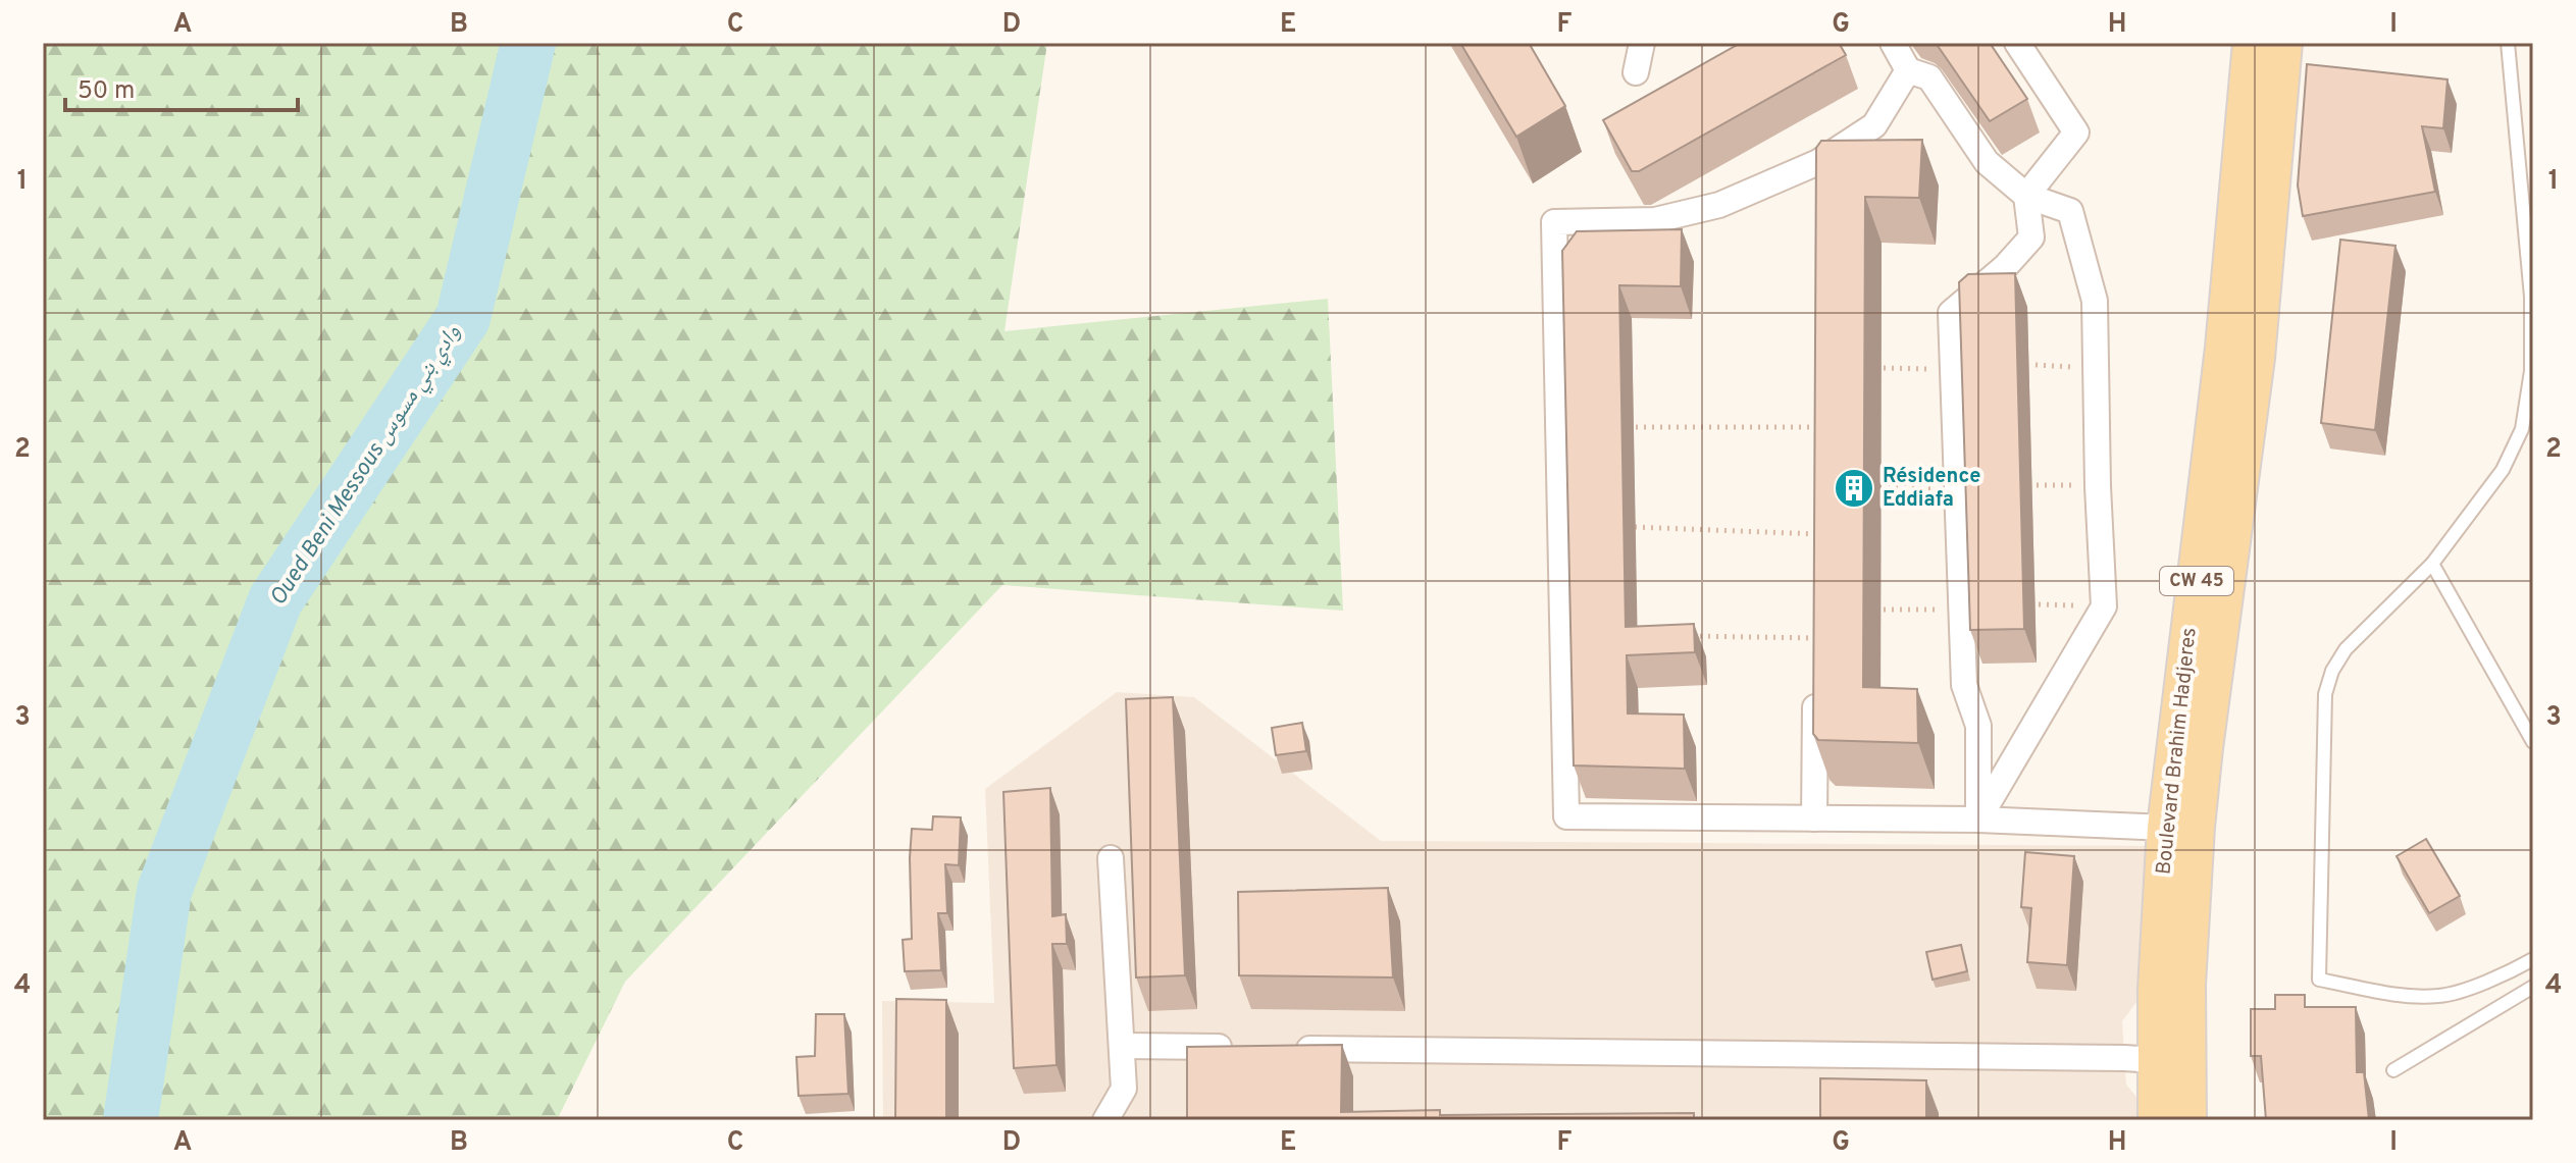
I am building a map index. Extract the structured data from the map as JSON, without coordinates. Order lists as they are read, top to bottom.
{
  "streets": {
    "main road": ["CW 45", "Boulevard Brahim Hadjeres"]
  },
  "water": ["Oued Beni Messous وادي بني مسوس"],
  "places": {
    "building": ["Résidence Eddiafa"]
  },
  "scale_bar": "50 m",
  "grid": {
    "columns": [
      "A",
      "B",
      "C",
      "D",
      "E",
      "F",
      "G",
      "H",
      "I"
    ],
    "rows": [
      "1",
      "2",
      "3",
      "4"
    ]
  }
}
